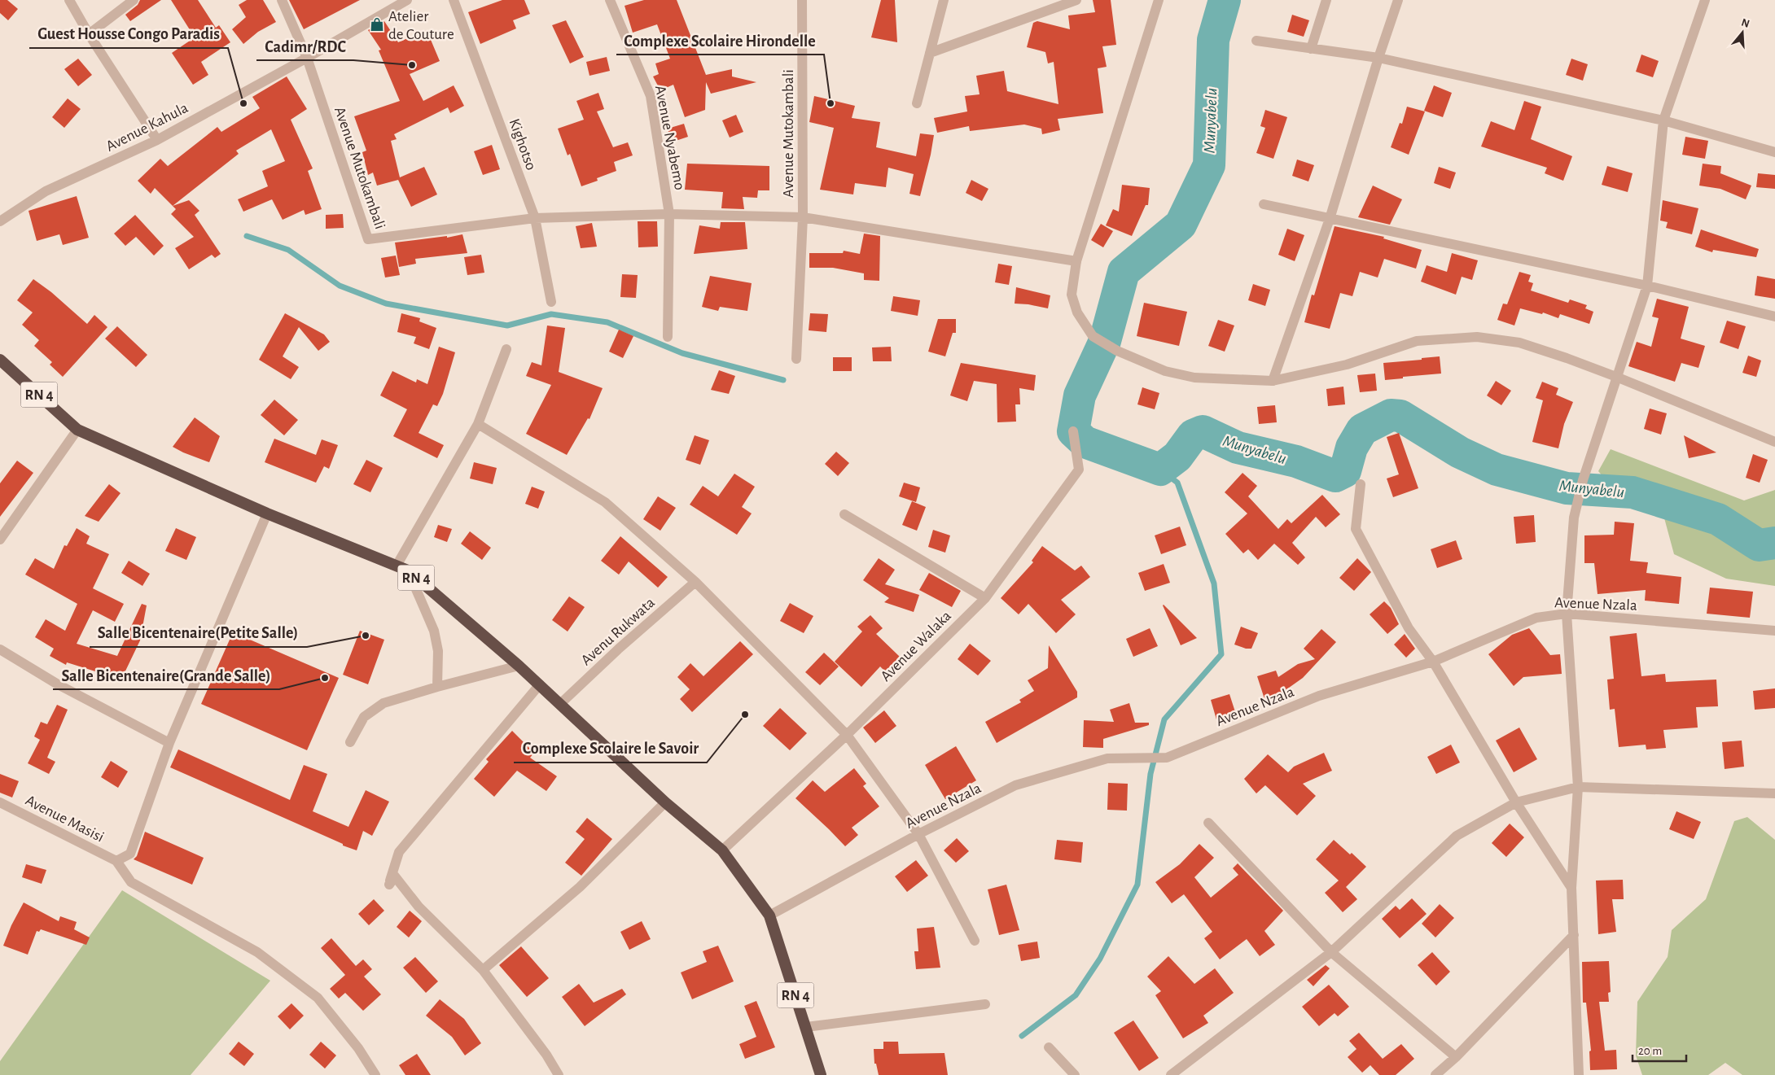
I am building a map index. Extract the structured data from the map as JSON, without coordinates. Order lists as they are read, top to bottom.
{
  "streets": {
    "highway": ["RN 4"],
    "street": [
      "Avenue Kahula",
      "Avenue Mutokambali",
      "Avenue Nyabemo",
      "Kighotso",
      "Avenue Nzala",
      "Avenu Rukwata",
      "Avenue Walaka",
      "Avenue Masisi"
    ]
  },
  "crossings": [
    ["Avenue Kahula", "Avenue Mutokambali"],
    ["Avenue Mutokambali", "Kighotso"],
    ["RN 4", "Avenue Nzala"],
    ["RN 4", "Avenu Rukwata"],
    ["RN 4", "Avenue Walaka"]
  ],
  "water": ["Munyabelu"],
  "places": {
    "shop": ["Atelier de Couture"],
    "other": [
      "Cadimr/RDC",
      "Guest Housse Congo Paradis",
      "Complexe Scolaire Hirondelle",
      "Salle Bicentenaire(Petite Salle)",
      "Salle Bicentenaire(Grande Salle)",
      "Complexe Scolaire le Savoir"
    ]
  },
  "scale_bar": "20 m",
  "north": "top"
}
